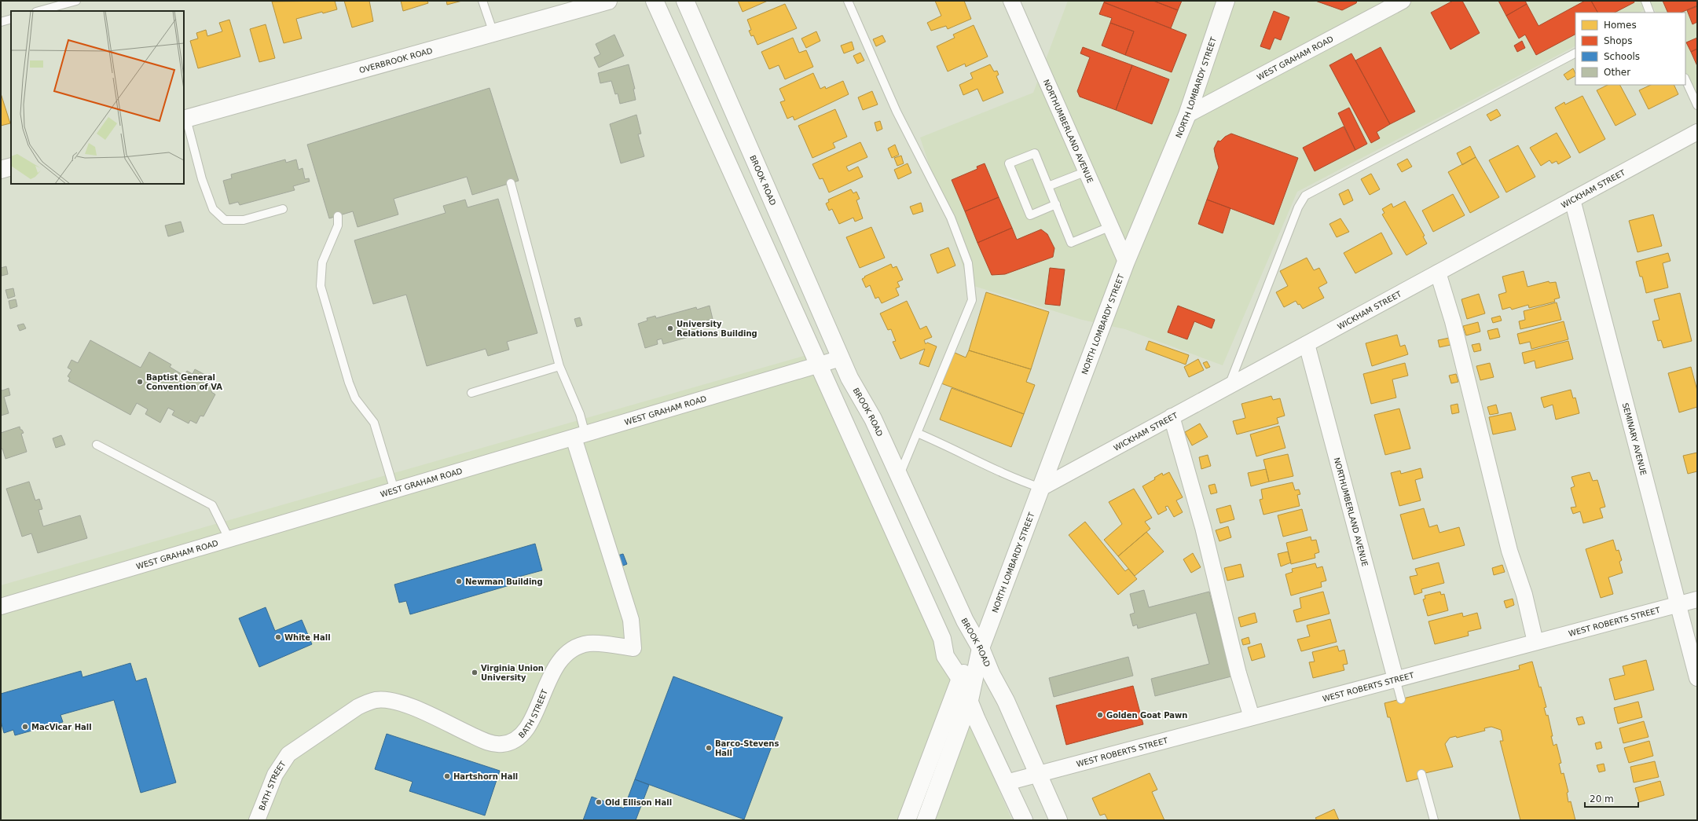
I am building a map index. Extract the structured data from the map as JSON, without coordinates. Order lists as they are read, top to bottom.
{
  "streets": {
    "main road": ["OVERBROOK ROAD", "NORTH LOMBARDY STREET", "BROOK ROAD"],
    "street": [
      "WEST GRAHAM ROAD",
      "NORTHUMBERLAND AVENUE",
      "WICKHAM STREET",
      "SEMINARY AVENUE",
      "WEST ROBERTS STREET",
      "BATH STREET"
    ]
  },
  "crossings": [
    ["WEST GRAHAM ROAD", "NORTH LOMBARDY STREET"],
    ["WEST GRAHAM ROAD", "BROOK ROAD"],
    ["WEST GRAHAM ROAD", "BATH STREET"],
    ["NORTH LOMBARDY STREET", "NORTHUMBERLAND AVENUE"],
    ["NORTH LOMBARDY STREET", "BROOK ROAD"],
    ["NORTH LOMBARDY STREET", "WICKHAM STREET"],
    ["NORTHUMBERLAND AVENUE", "WICKHAM STREET"],
    ["NORTHUMBERLAND AVENUE", "WEST ROBERTS STREET"],
    ["BROOK ROAD", "WEST ROBERTS STREET"],
    ["WICKHAM STREET", "SEMINARY AVENUE"],
    ["SEMINARY AVENUE", "WEST ROBERTS STREET"]
  ],
  "places": [
    "University Relations Building",
    "Baptist General Convention of VA",
    "Newman Building",
    "White Hall",
    "Virginia Union University",
    "Golden Goat Pawn",
    "MacVicar Hall",
    "Barco-Stevens Hall",
    "Hartshorn Hall",
    "Old Ellison Hall"
  ],
  "legend": [
    "Homes",
    "Shops",
    "Schools",
    "Other"
  ],
  "scale_bar": "20 m"
}
